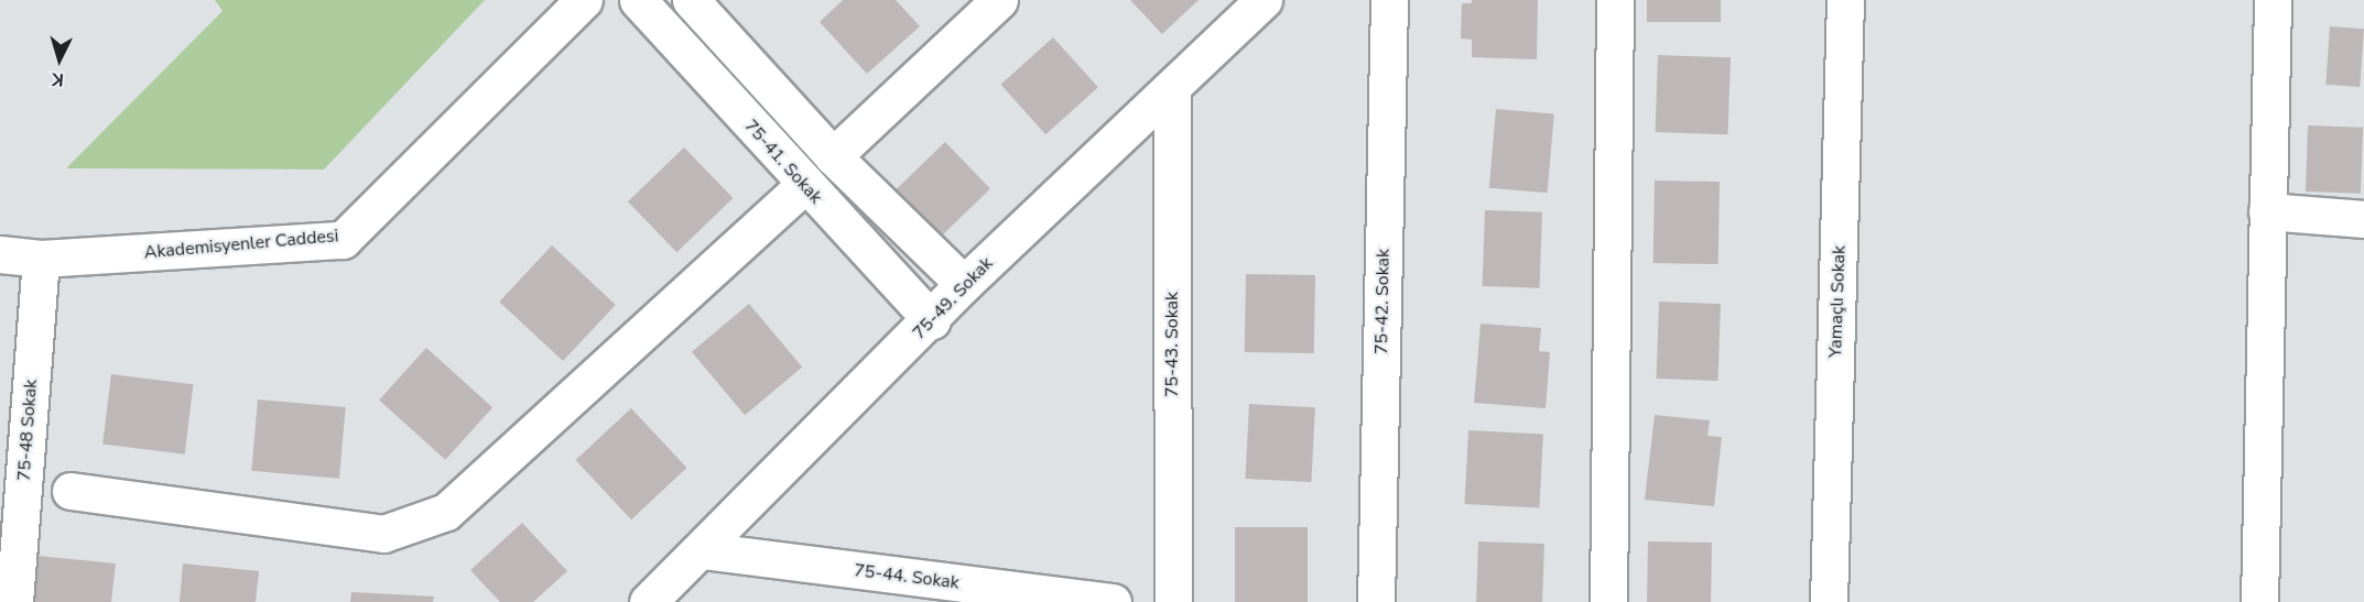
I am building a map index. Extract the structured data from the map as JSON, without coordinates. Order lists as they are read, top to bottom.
{
  "streets": {
    "street": [
      "75-41. Sokak",
      "Akademisyenler Caddesi",
      "75-49. Sokak",
      "75-42. Sokak",
      "Yamaçlı Sokak",
      "75-43. Sokak",
      "75-48 Sokak",
      "75-44. Sokak"
    ]
  },
  "crossings": [
    ["75-41. Sokak", "75-49. Sokak"],
    ["Akademisyenler Caddesi", "75-48 Sokak"],
    ["75-49. Sokak", "75-43. Sokak"],
    ["75-49. Sokak", "75-44. Sokak"]
  ],
  "north": "bottom"
}
